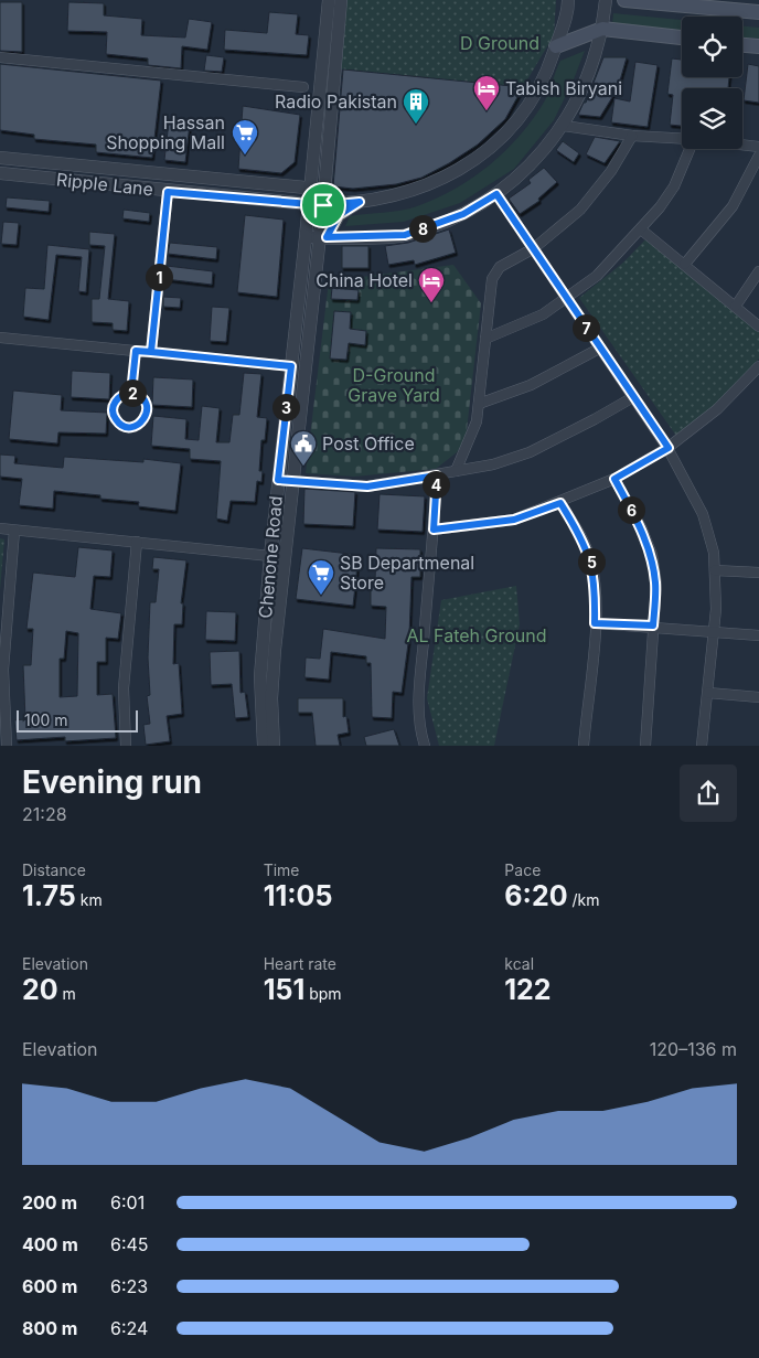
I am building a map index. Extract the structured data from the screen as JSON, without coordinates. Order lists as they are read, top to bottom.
{
  "streets": {
    "street": ["Ripple Lane", "Chenone Road"]
  },
  "crossings": [
    ["Ripple Lane", "Chenone Road"]
  ],
  "parks": ["D Ground", "D-Ground Grave Yard", "AL Fateh Ground"],
  "places": {
    "hotel": ["Tabish Biryani", "China Hotel"],
    "building": ["Radio Pakistan"],
    "supermarket": ["Hassan Shopping Mall", "SB Departmenal Store"],
    "public building": ["Post Office"]
  },
  "scale_bar": "100 m",
  "page": {
    "pins": [
      "8",
      "1",
      "7",
      "2",
      "3",
      "4",
      "6",
      "5"
    ],
    "scale": "100 m",
    "heading": ["Evening run", "21:28"],
    "stats": [
      ["Distance", "1.75 km"],
      ["Time", "11:05"],
      ["Pace", "6:20 /km"],
      ["Elevation", "20 m"],
      ["Heart rate", "151 bpm"],
      ["kcal", "122"]
    ],
    "chart": ["Elevation", "120–136 m"],
    "list": [
      {
        "name": "200 m",
        "note": "6:01"
      },
      {
        "name": "400 m",
        "note": "6:45"
      },
      {
        "name": "600 m",
        "note": "6:23"
      },
      {
        "name": "800 m",
        "note": "6:24"
      }
    ]
  }
}
